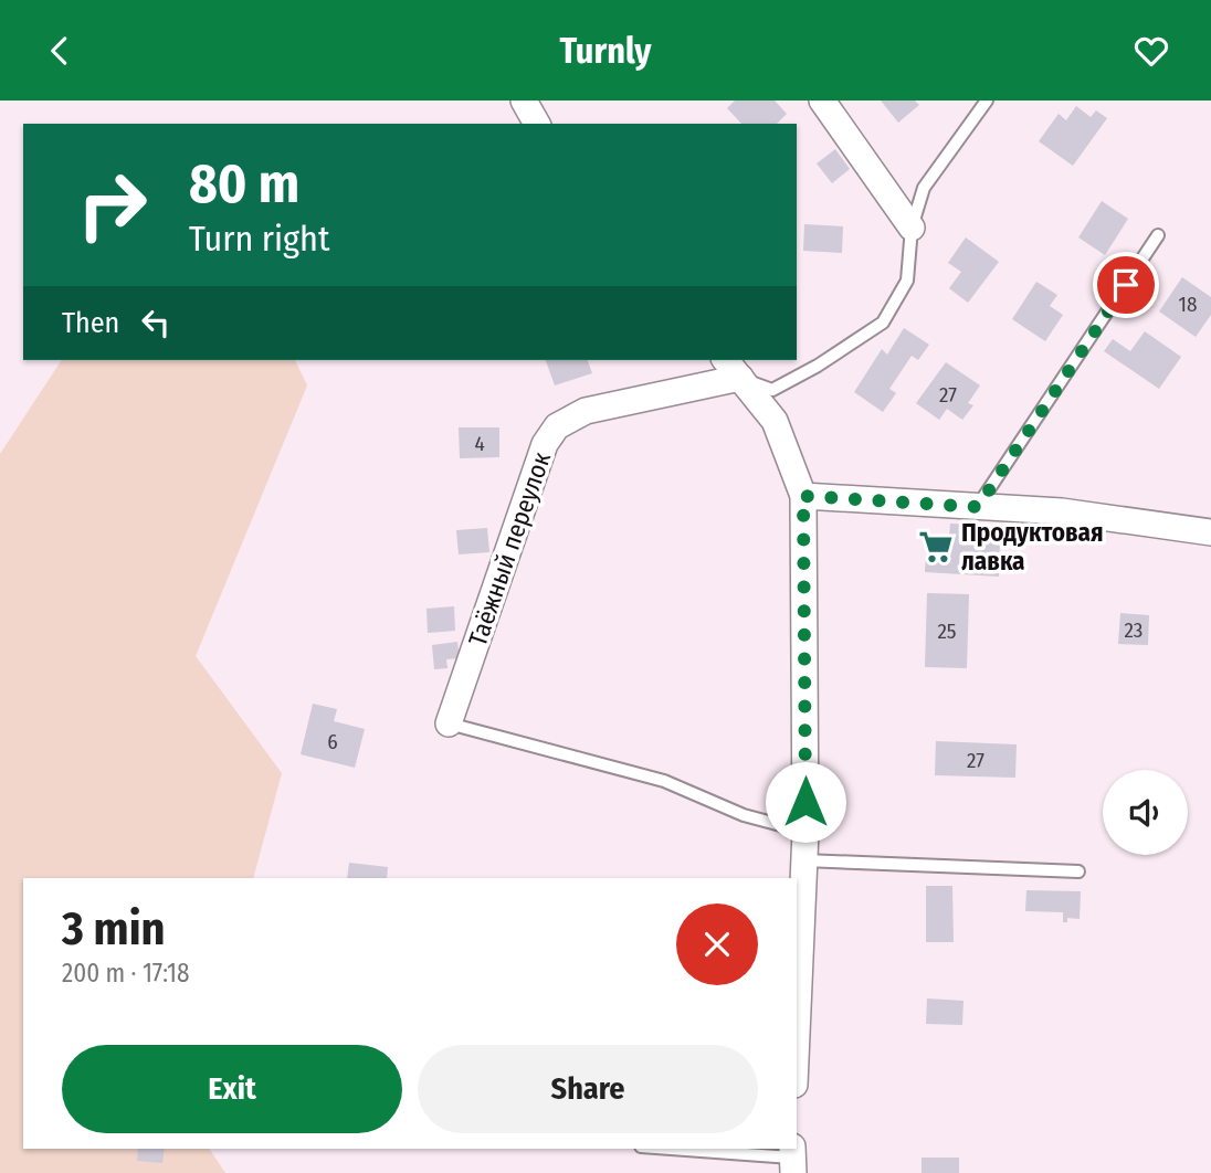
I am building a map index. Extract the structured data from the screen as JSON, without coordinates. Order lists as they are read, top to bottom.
{
  "streets": {
    "street": ["Таёжный переулок"]
  },
  "places": {
    "supermarket": ["Продуктовая лавка"]
  },
  "house_numbers": [
    "18",
    "27",
    "4",
    "23",
    "25",
    "6",
    "27"
  ],
  "page": {
    "header": "Turnly",
    "turn": ["80 m", "Turn right"],
    "then": "Then",
    "heading": ["3 min", "200 m · 17:18"],
    "buttons": ["Exit", "Share"]
  }
}
